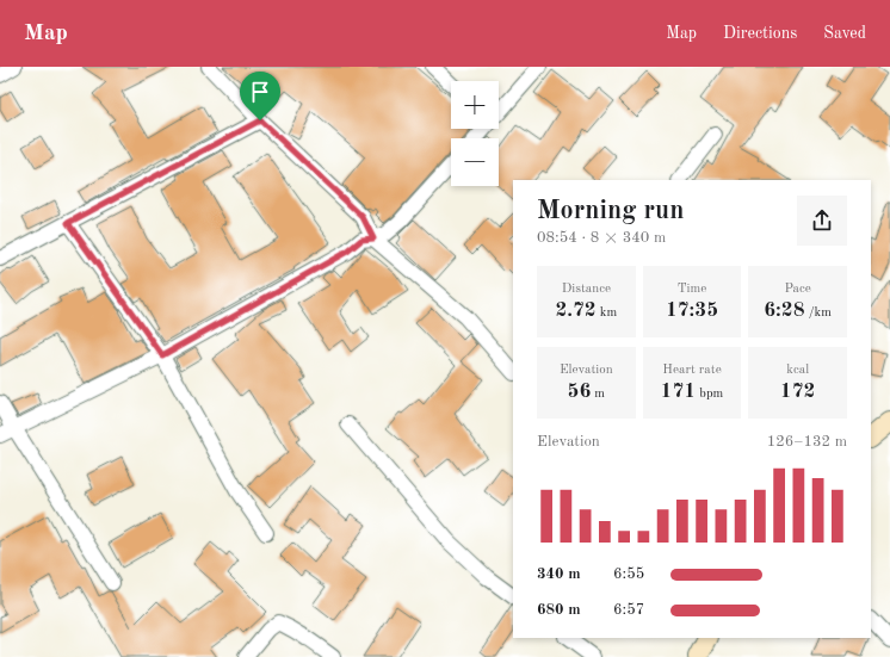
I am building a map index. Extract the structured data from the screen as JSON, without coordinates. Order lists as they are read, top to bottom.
{
  "page": {
    "header": "Map",
    "nav": ["Map", "Directions", "Saved"],
    "map_buttons": ["+", "−"],
    "heading": ["Morning run", "08:54 · 8 × 340 m"],
    "stats": [
      ["Distance", "2.72 km"],
      ["Time", "17:35"],
      ["Pace", "6:28 /km"],
      ["Elevation", "56 m"],
      ["Heart rate", "171 bpm"],
      ["kcal", "172"]
    ],
    "chart": ["Elevation", "126–132 m"],
    "list": [
      {
        "name": "340 m",
        "note": "6:55"
      },
      {
        "name": "680 m",
        "note": "6:57"
      }
    ]
  }
}
